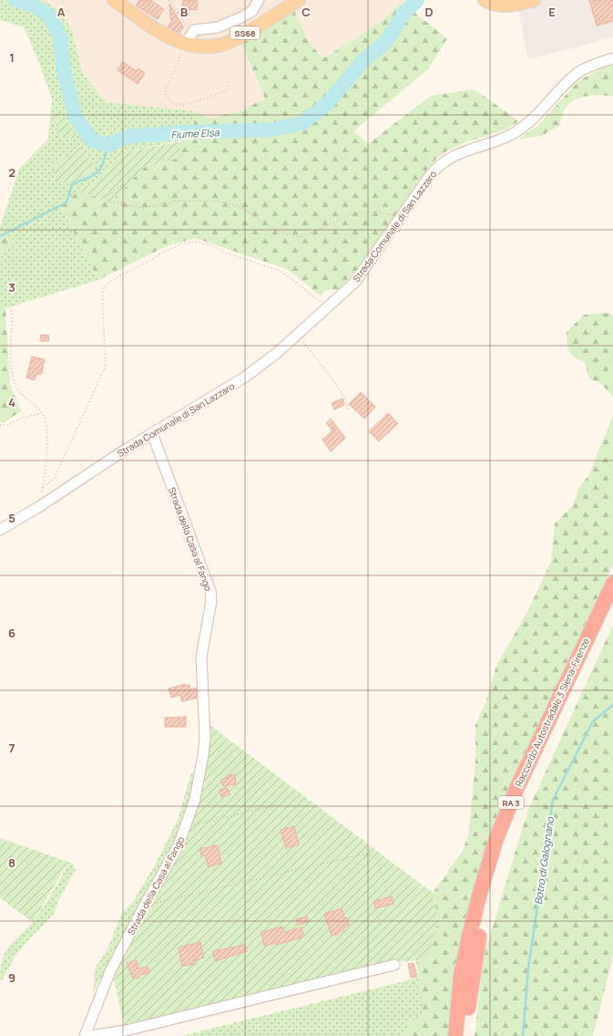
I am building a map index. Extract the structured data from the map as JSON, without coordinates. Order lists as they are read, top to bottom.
{
  "streets": {
    "highway": ["Raccordo Autostradale 3 Siena-Firenze", "RA 3"],
    "main road": ["SS68"],
    "street": ["Strada Comunale di San Lazzaro", "Strada della Casa al Fango"]
  },
  "crossings": [
    ["Strada Comunale di San Lazzaro", "Strada della Casa al Fango"]
  ],
  "water": ["Fiume Elsa", "Botro di Galognano"],
  "grid": {
    "columns": [
      "A",
      "B",
      "C",
      "D",
      "E"
    ],
    "rows": [
      "1",
      "2",
      "3",
      "4",
      "5",
      "6",
      "7",
      "8",
      "9"
    ]
  }
}
